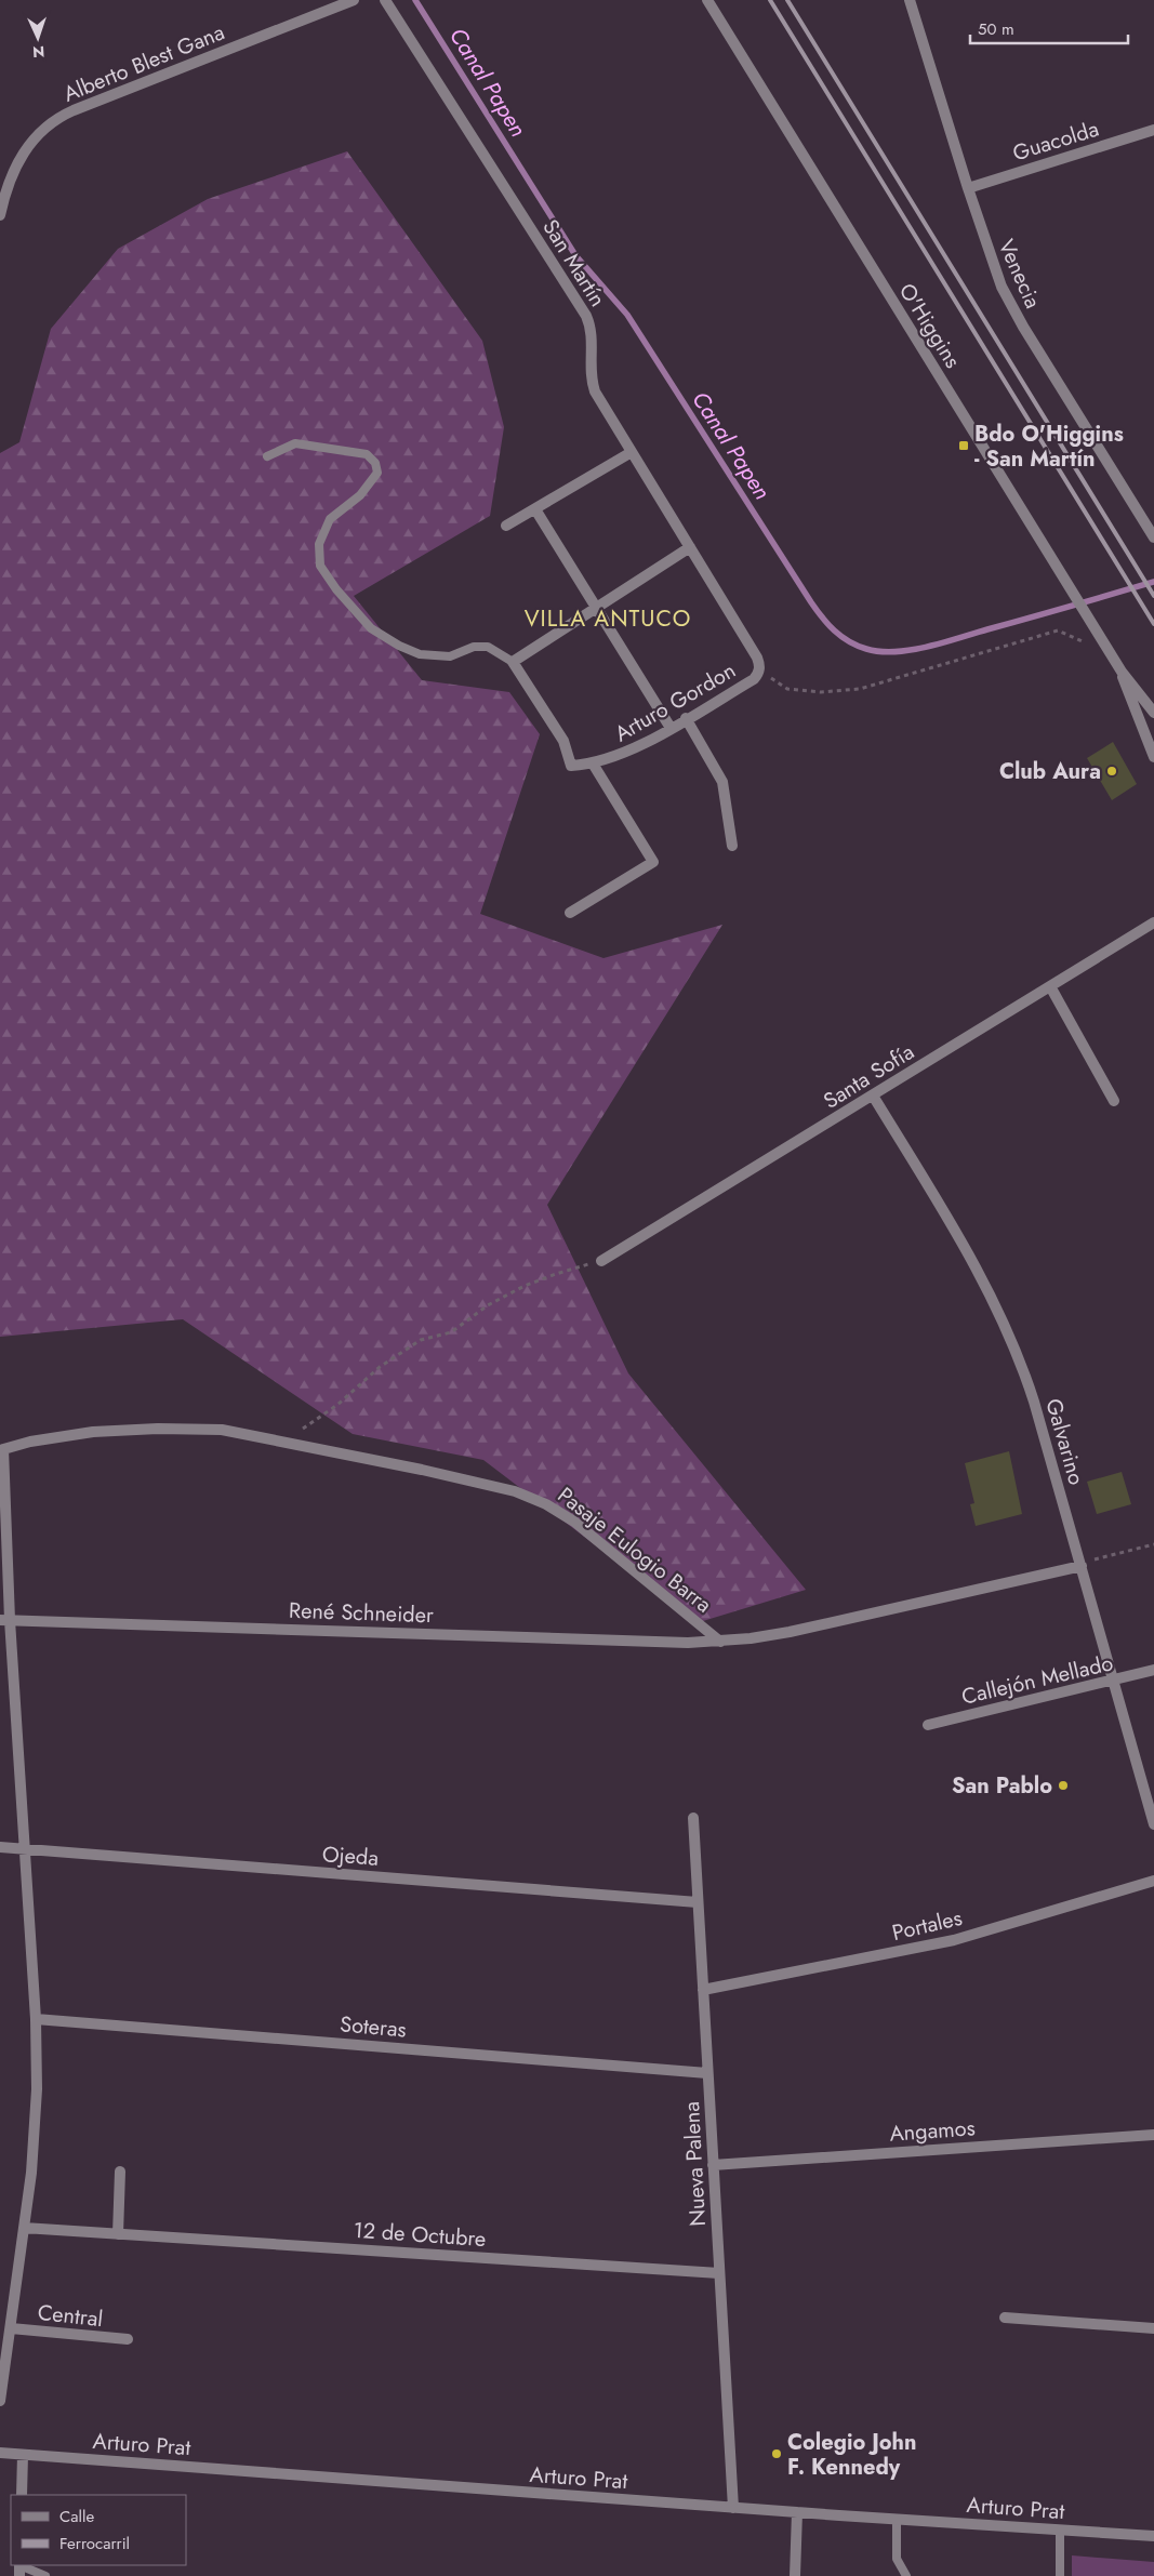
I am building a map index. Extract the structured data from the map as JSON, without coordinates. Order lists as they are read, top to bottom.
{
  "streets": {
    "street": [
      "Alberto Blest Gana",
      "Guacolda",
      "San Martín",
      "Venecia",
      "O'Higgins",
      "Arturo Gordon",
      "Santa Sofía",
      "Galvarino",
      "Pasaje Eulogio Barra",
      "René Schneider",
      "Callejón Mellado",
      "Ojeda",
      "Portales",
      "Soteras",
      "Angamos",
      "Nueva Palena",
      "12 de Octubre",
      "Central",
      "Arturo Prat"
    ]
  },
  "crossings": [
    ["Guacolda", "Venecia"],
    ["San Martín", "Arturo Gordon"],
    ["Santa Sofía", "Galvarino"],
    ["Galvarino", "Pasaje Eulogio Barra"],
    ["Galvarino", "Callejón Mellado"],
    ["Pasaje Eulogio Barra", "René Schneider"],
    ["Pasaje Eulogio Barra", "Central"],
    ["René Schneider", "Central"],
    ["Ojeda", "Nueva Palena"],
    ["Ojeda", "Central"],
    ["Portales", "Nueva Palena"],
    ["Soteras", "Nueva Palena"],
    ["Soteras", "Central"],
    ["Angamos", "Nueva Palena"],
    ["Nueva Palena", "12 de Octubre"],
    ["Nueva Palena", "Arturo Prat"],
    ["12 de Octubre", "Central"]
  ],
  "districts": ["VILLA ANTUCO"],
  "water": ["Canal Papen"],
  "places": {
    "transit": ["Bdo O'Higgins - San Martín"],
    "other": ["Club Aura", "San Pablo", "Colegio John F. Kennedy"]
  },
  "legend": ["Calle", "Ferrocarril"],
  "scale_bar": "50 m",
  "north": "bottom"
}
